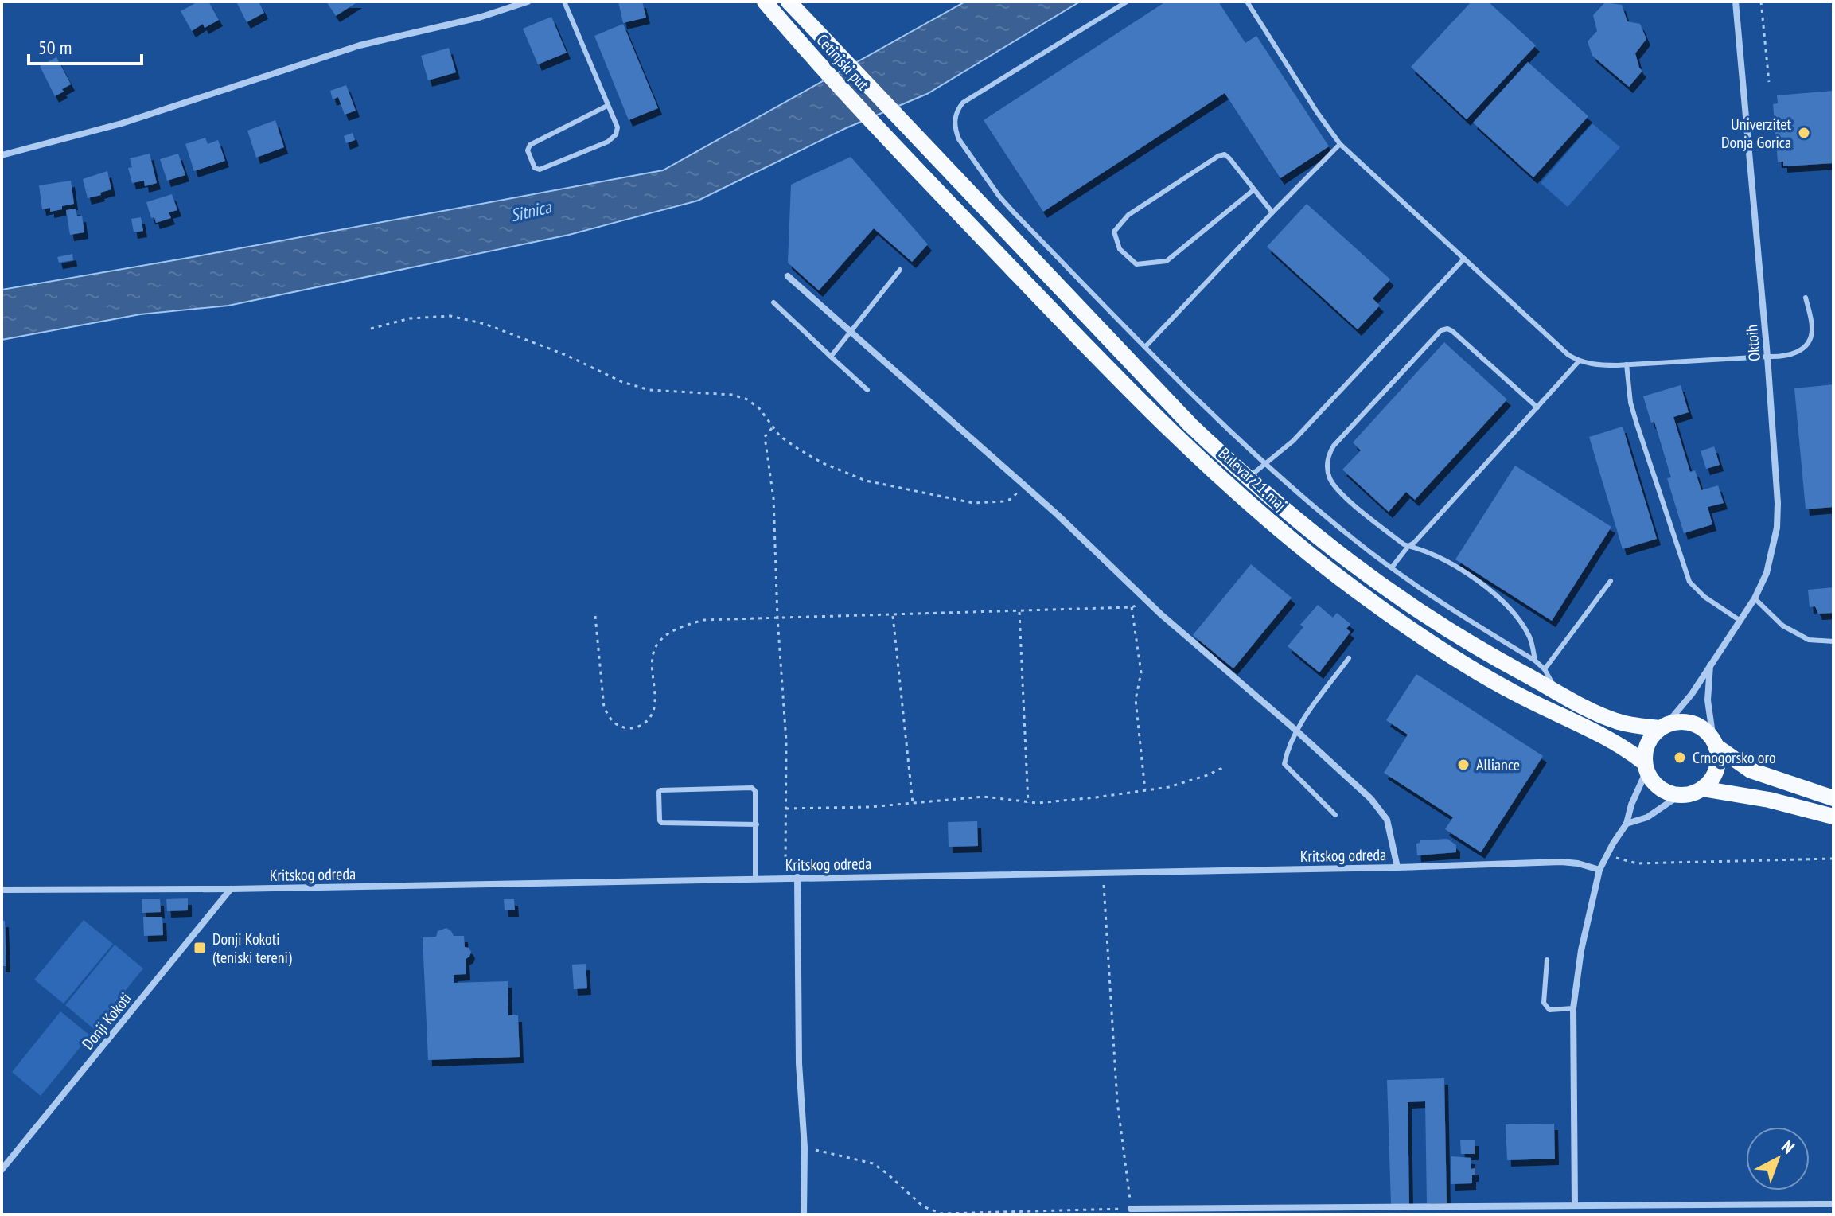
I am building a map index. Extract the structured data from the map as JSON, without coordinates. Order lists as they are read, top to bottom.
{
  "streets": {
    "main road": ["Cetinjski put", "Bulevar 21. maj"],
    "street": ["Oktoih", "Kritskog odreda", "Donji Kokoti"]
  },
  "crossings": [
    ["Cetinjski put", "Bulevar 21. maj"],
    ["Oktoih", "Bulevar 21. maj"],
    ["Kritskog odreda", "Donji Kokoti"]
  ],
  "water": ["Sitnica"],
  "places": {
    "other": ["Univerzitet Donja Gorica", "Crnogorsko oro", "Alliance"],
    "transit": ["Donji Kokoti (teniski tereni)"]
  },
  "scale_bar": "50 m",
  "north": "top right"
}
